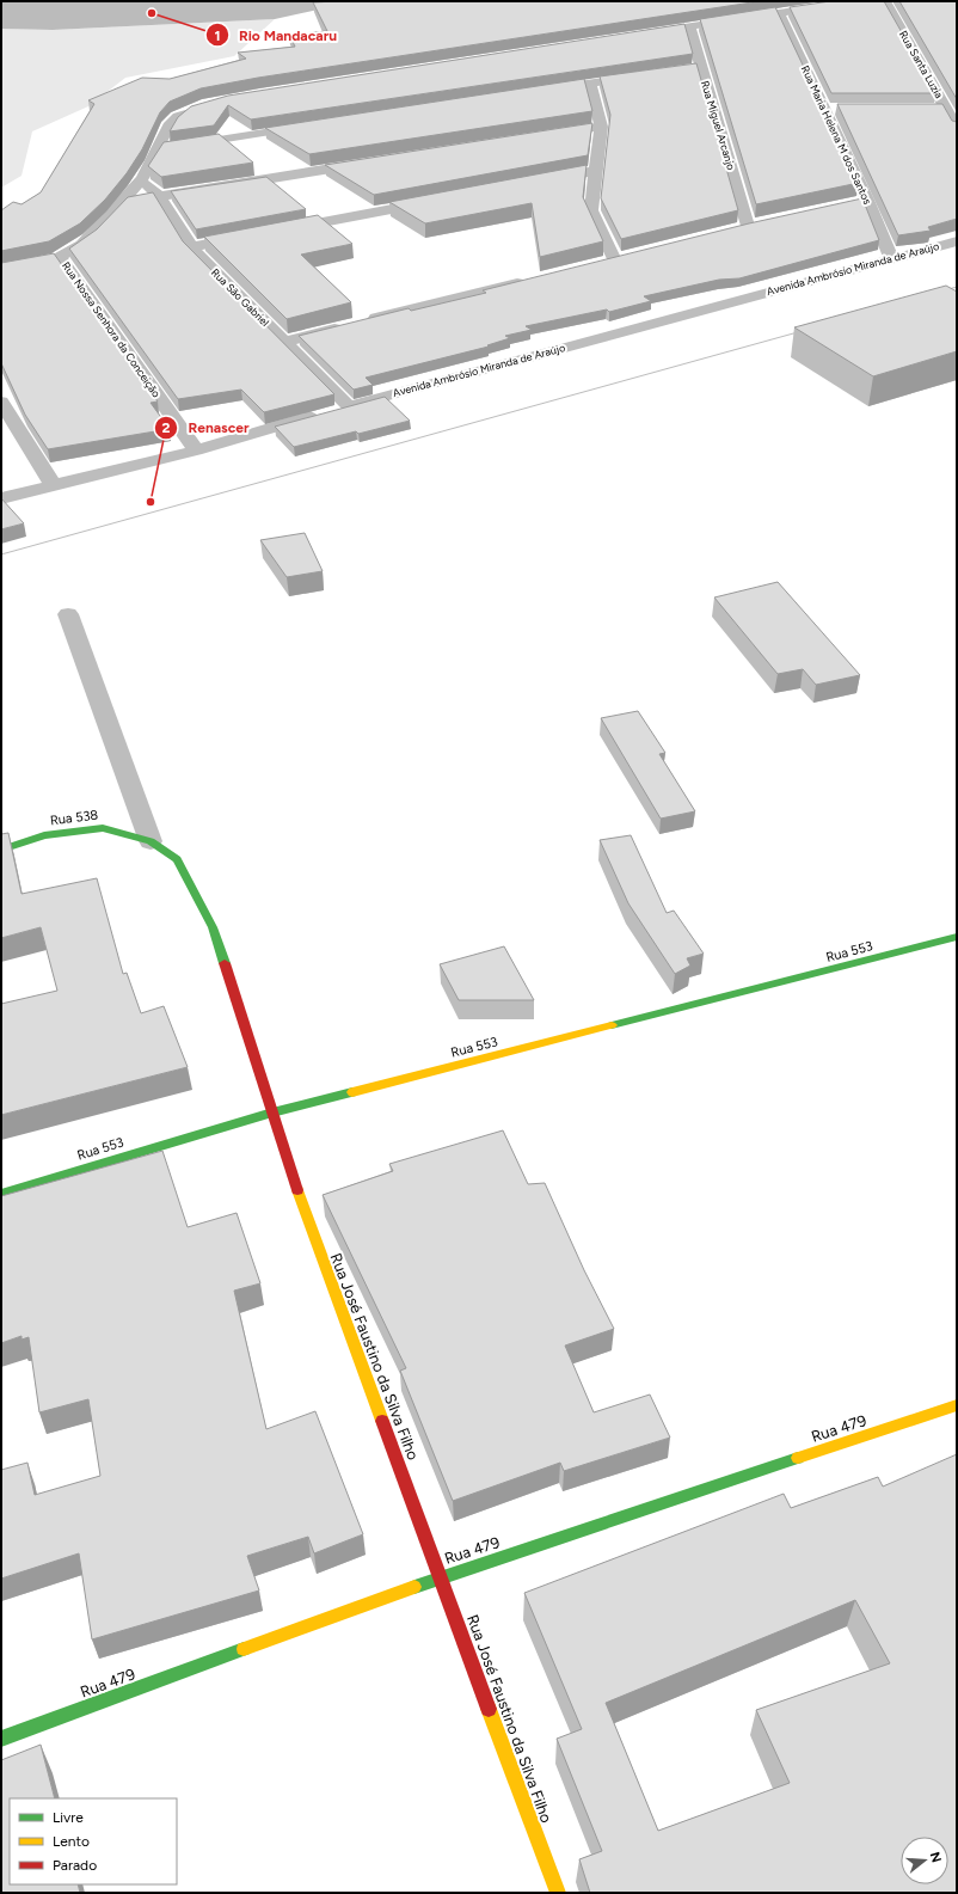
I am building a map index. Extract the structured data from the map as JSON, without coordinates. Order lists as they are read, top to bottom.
{
  "streets": {
    "street": [
      "Rua Santa Luzia",
      "Rua Miguel Arcanjo",
      "Rua Maria Helena M dos Santos",
      "Avenida Ambrósio Miranda de Araújo",
      "Rua São Gabriel",
      "Rua Nossa Senhora da Conceição",
      "Rua 538",
      "Rua 553",
      "Rua José Faustino da Silva Filho",
      "Rua 479"
    ]
  },
  "crossings": [
    ["Rua Maria Helena M dos Santos", "Avenida Ambrósio Miranda de Araújo"],
    ["Avenida Ambrósio Miranda de Araújo", "Rua São Gabriel"],
    ["Avenida Ambrósio Miranda de Araújo", "Rua Nossa Senhora da Conceição"],
    ["Rua 538", "Rua José Faustino da Silva Filho"],
    ["Rua 553", "Rua José Faustino da Silva Filho"],
    ["Rua José Faustino da Silva Filho", "Rua 479"]
  ],
  "places": ["Rio Mandacaru", "Renascer"],
  "legend": ["Livre", "Lento", "Parado"],
  "north": "right"
}
